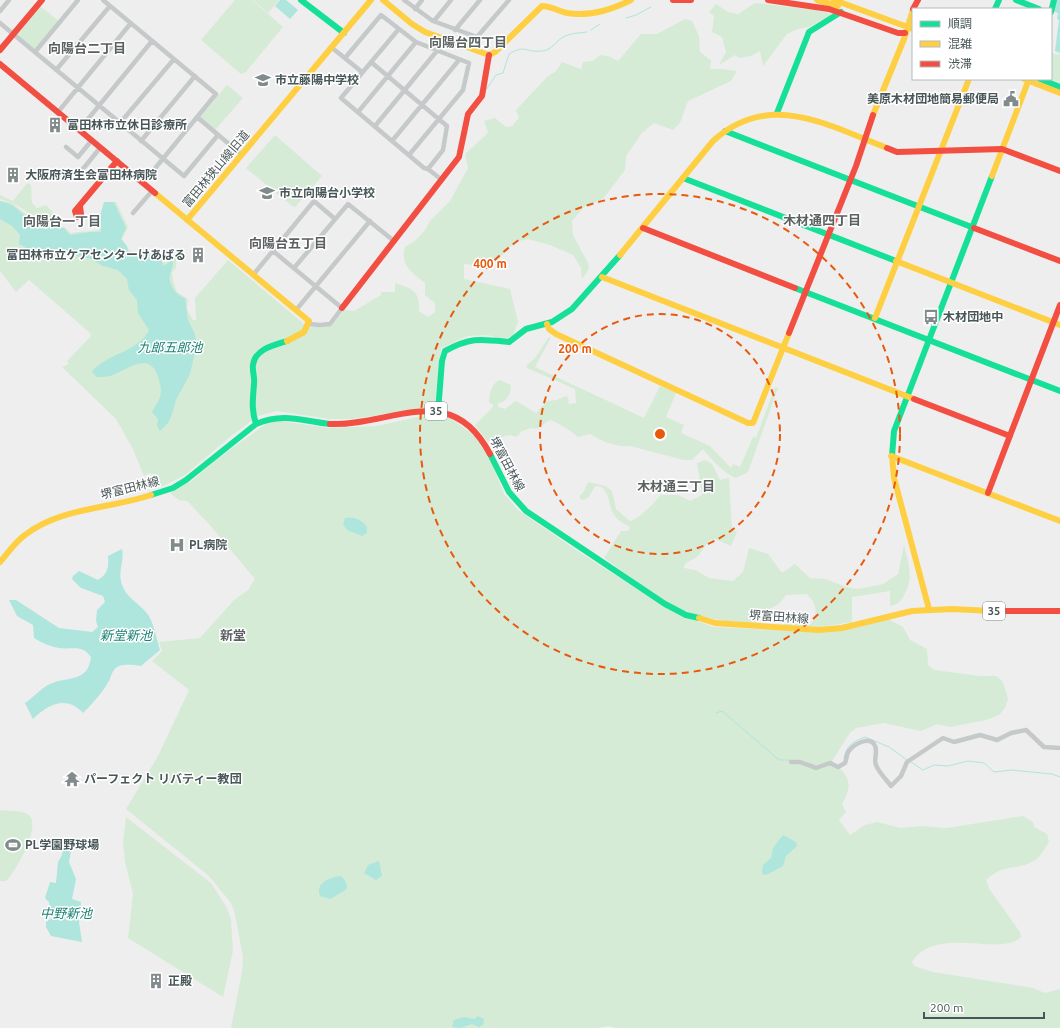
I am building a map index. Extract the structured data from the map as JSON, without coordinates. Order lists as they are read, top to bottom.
{
  "streets": {
    "main road": ["富田林狭山線旧道", "35", "堺富田林線"]
  },
  "districts": [
    "向陽台四丁目",
    "向陽台二丁目",
    "木材通四丁目",
    "向陽台一丁目",
    "向陽台五丁目",
    "木材通三丁目",
    "新堂"
  ],
  "water": ["九郎五郎池", "新堂新池", "中野新池"],
  "places": {
    "school or university": ["市立藤陽中学校", "市立向陽台小学校"],
    "public building": ["美原木材団地簡易郵便局"],
    "building": [
      "富田林市立休日診療所",
      "大阪府済生会富田林病院",
      "富田林市立ケアセンターけあぱる",
      "正殿"
    ],
    "bus stop": ["木材団地中"],
    "hospital": ["PL病院"],
    "temple": ["パーフェクト リバティー教団"],
    "sports": ["PL学園野球場"]
  },
  "legend": ["順調", "混雑", "渋滞"],
  "scale_bar": "200 m",
  "rings": ["400 m", "200 m"]
}
